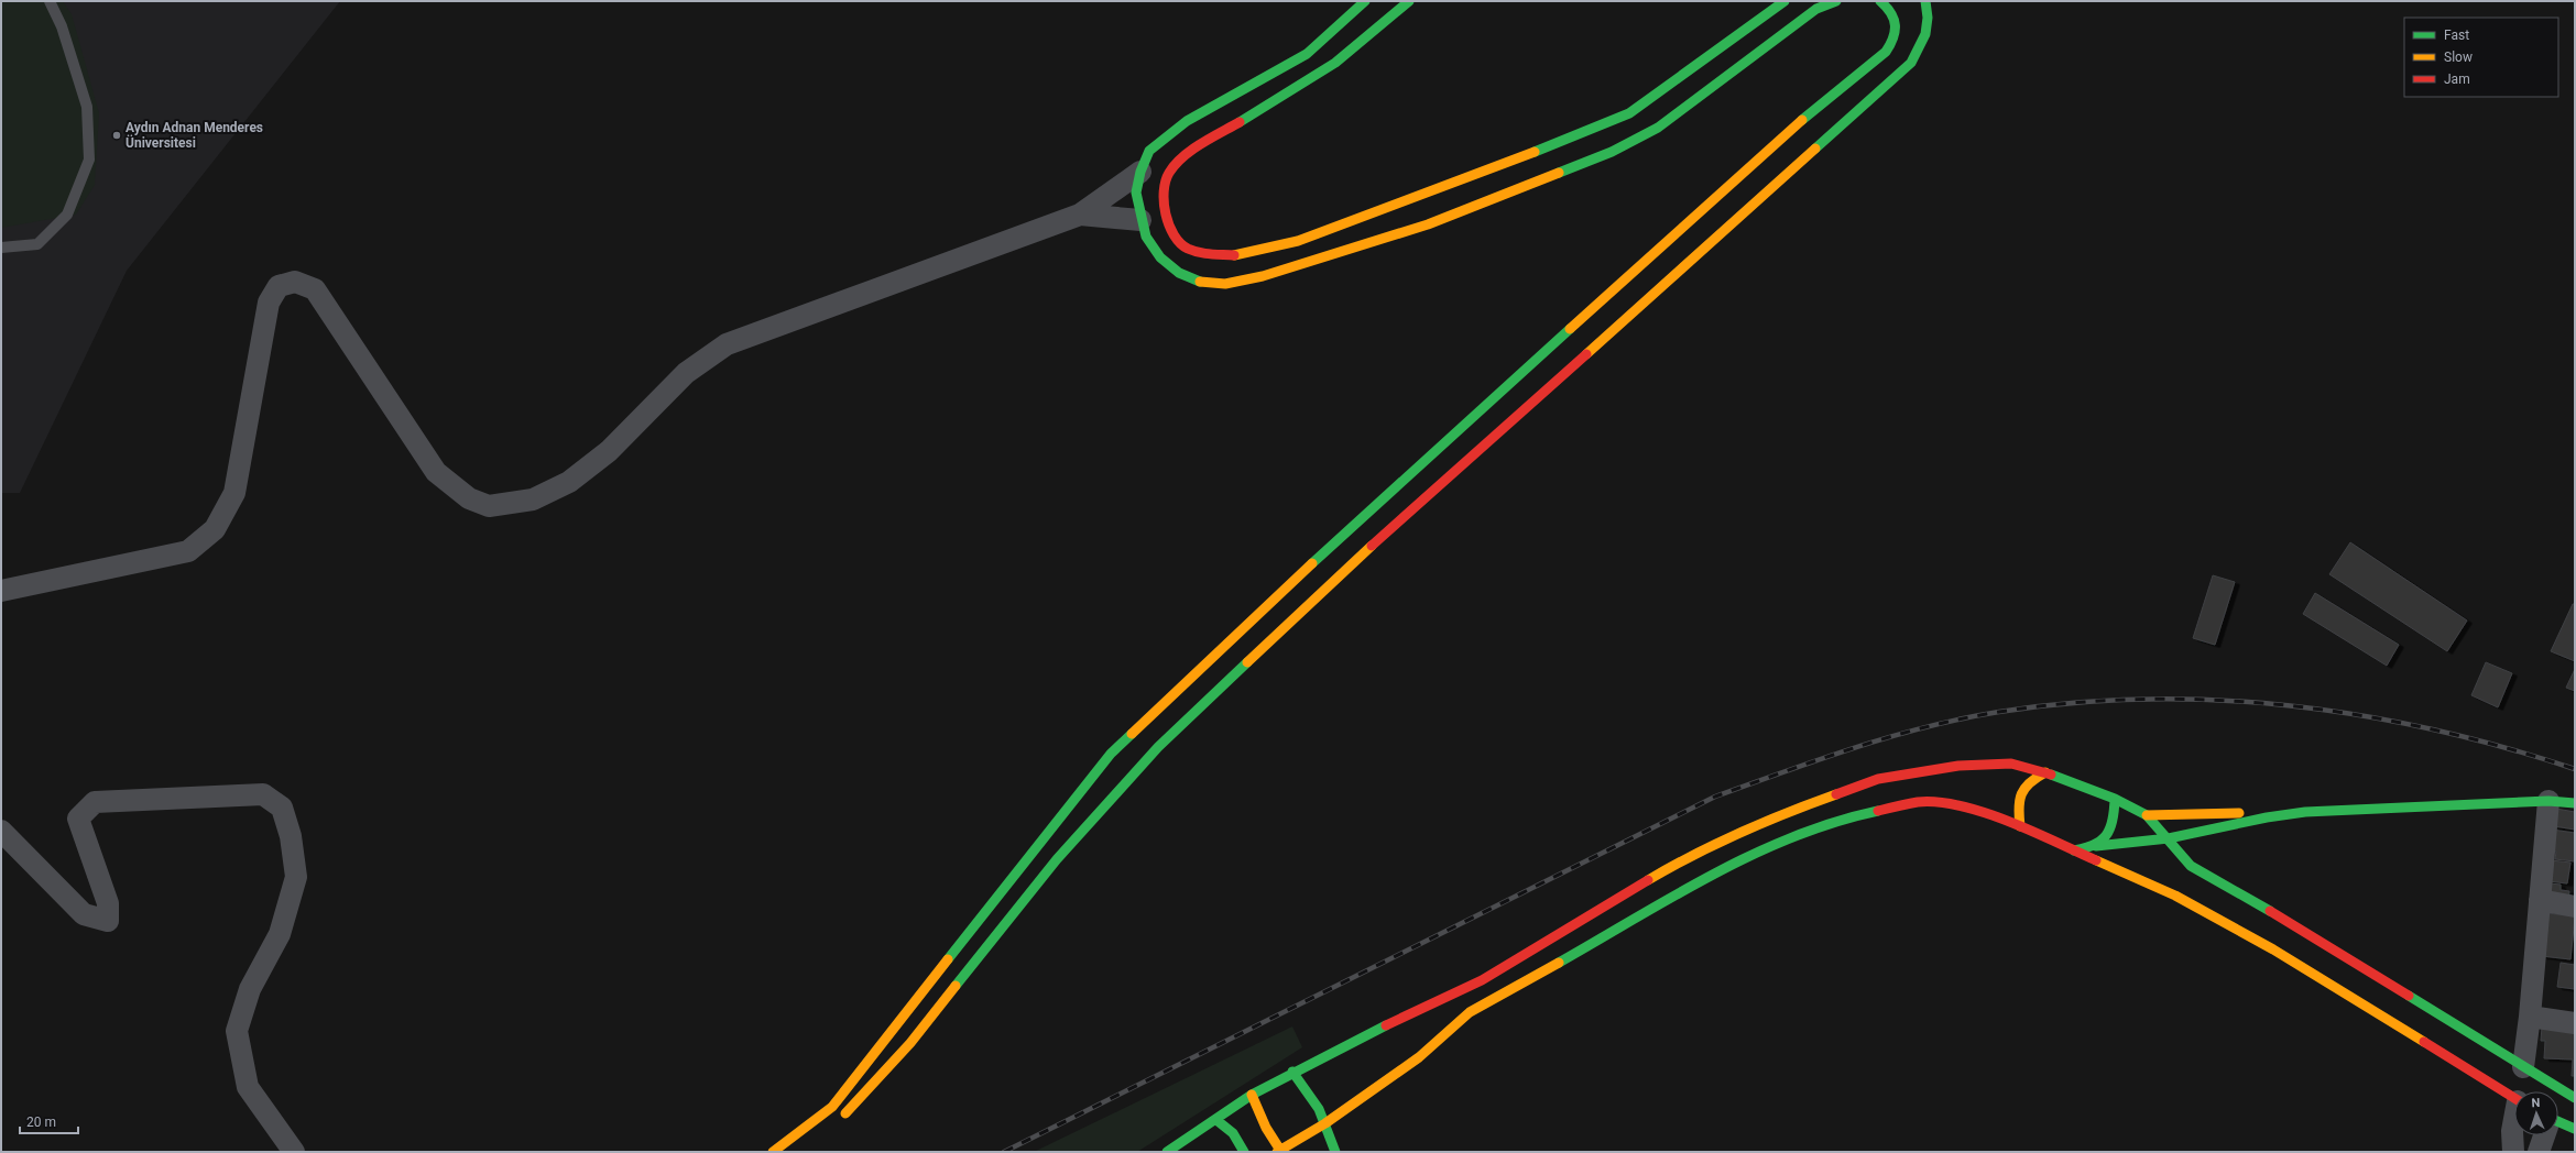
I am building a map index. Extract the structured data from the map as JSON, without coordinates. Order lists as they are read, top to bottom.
{
  "places": ["Aydın Adnan Menderes Üniversitesi"],
  "legend": ["Fast", "Slow", "Jam"],
  "scale_bar": "20 m",
  "north": "top"
}
